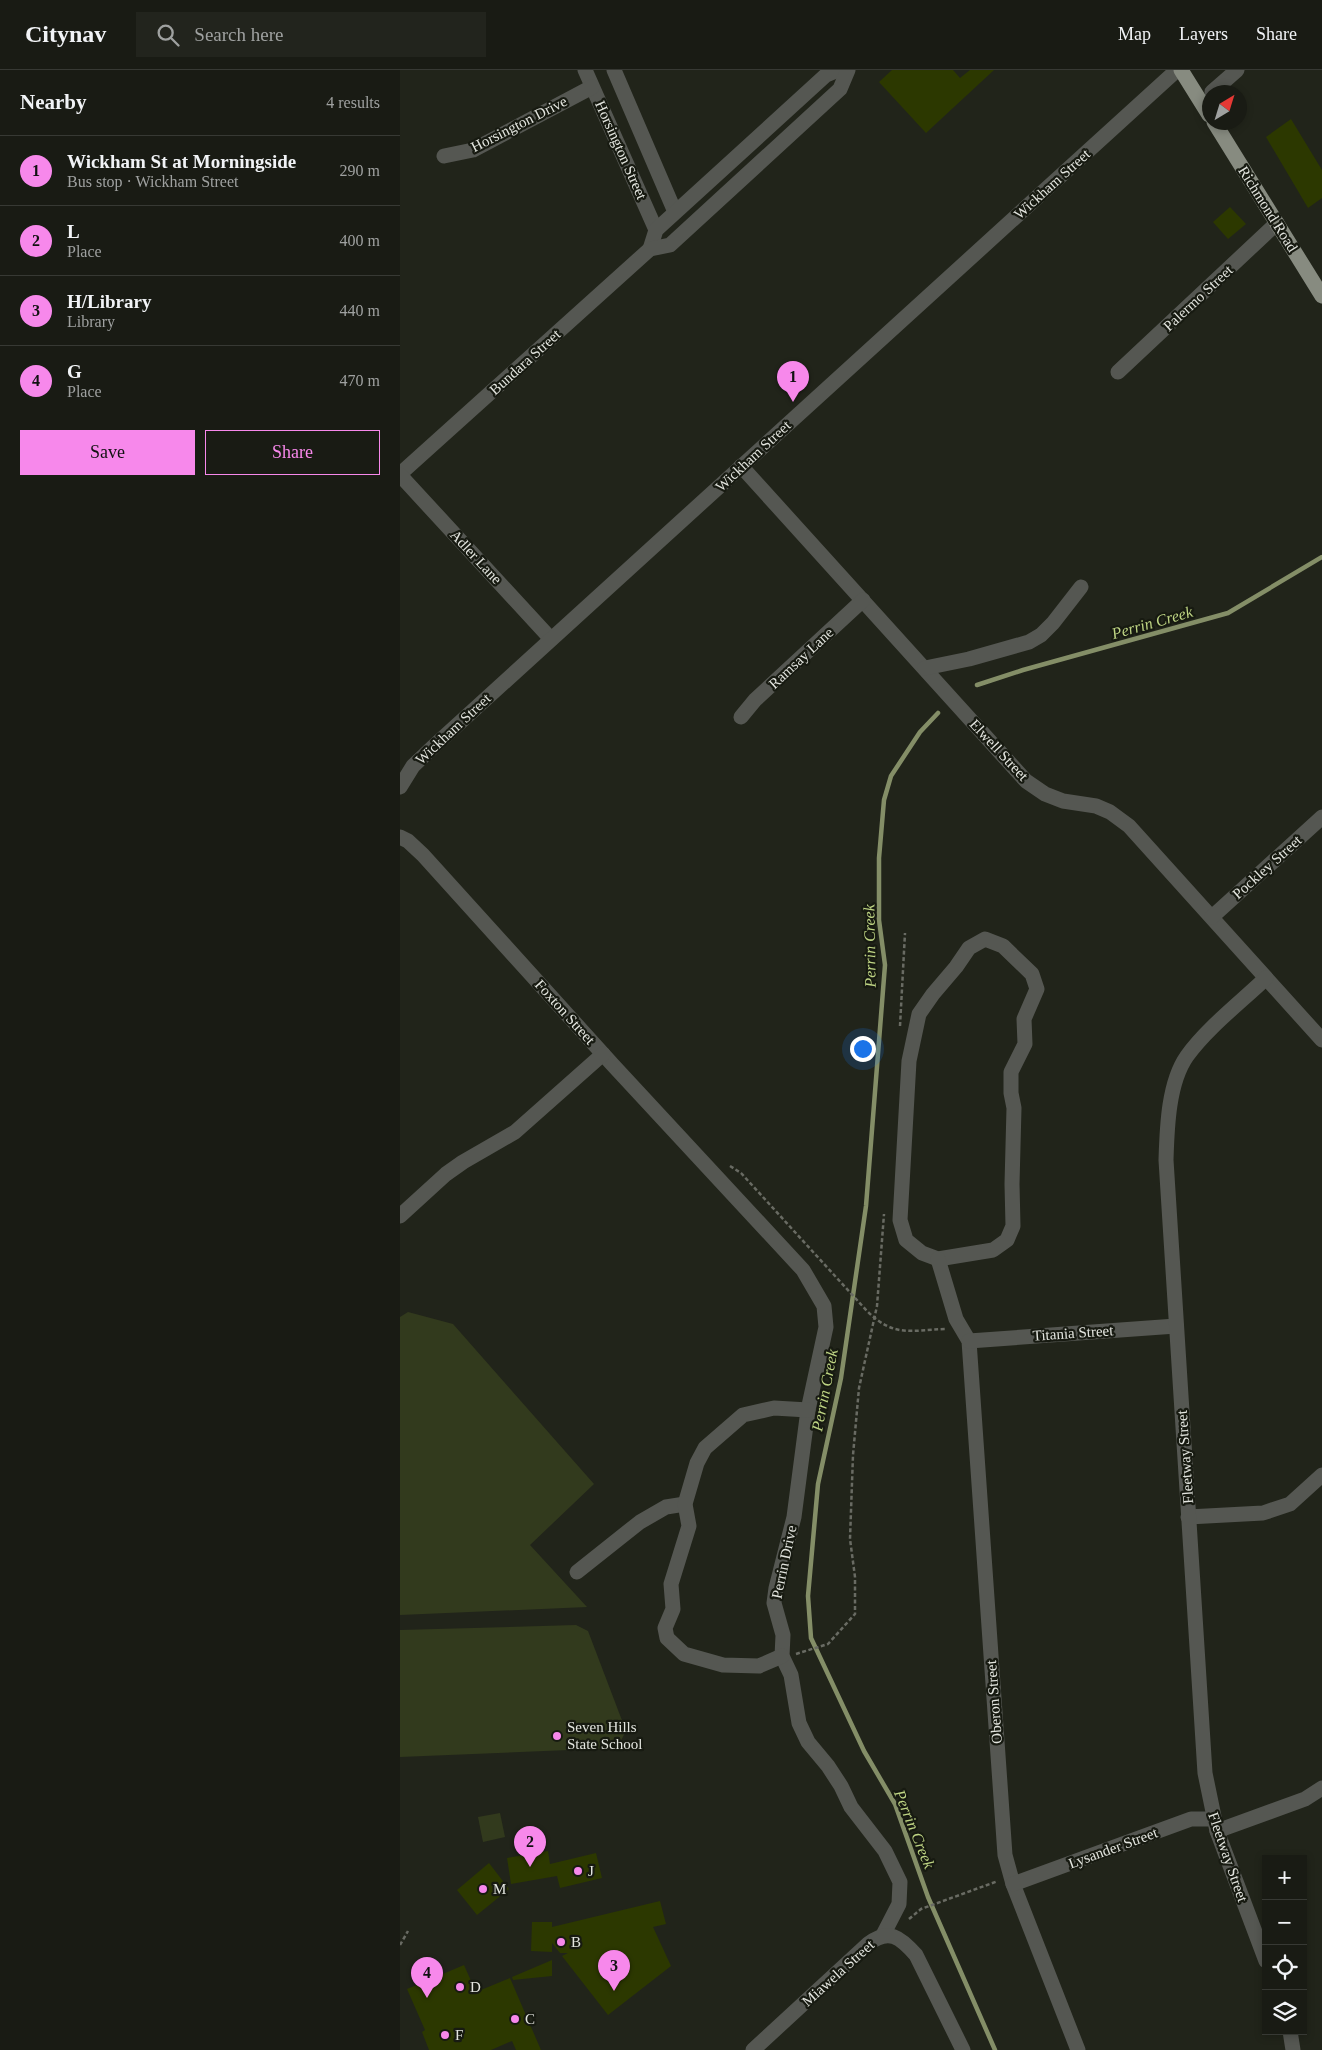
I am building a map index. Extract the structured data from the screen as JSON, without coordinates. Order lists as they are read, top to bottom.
{
  "streets": {
    "main road": ["Richmond Road"],
    "street": [
      "Horsington Drive",
      "Horsington Street",
      "Wickham Street",
      "Palermo Street",
      "Bundara Street",
      "Adler Lane",
      "Ramsay Lane",
      "Elwell Street",
      "Pockley Street",
      "Foxton Street",
      "Titania Street",
      "Fleetway Street",
      "Perrin Drive",
      "Oberon Street",
      "Lysander Street",
      "Miawela Street"
    ]
  },
  "crossings": [
    ["Horsington Drive", "Horsington Street"],
    ["Wickham Street", "Adler Lane"],
    ["Wickham Street", "Elwell Street"],
    ["Richmond Road", "Palermo Street"],
    ["Bundara Street", "Adler Lane"],
    ["Ramsay Lane", "Elwell Street"],
    ["Elwell Street", "Pockley Street"],
    ["Elwell Street", "Fleetway Street"],
    ["Foxton Street", "Perrin Drive"],
    ["Titania Street", "Fleetway Street"],
    ["Titania Street", "Oberon Street"],
    ["Fleetway Street", "Lysander Street"],
    ["Perrin Drive", "Miawela Street"],
    ["Oberon Street", "Lysander Street"]
  ],
  "water": ["Perrin Creek"],
  "places": [
    "Seven Hills State School",
    "J",
    "M",
    "B",
    "D",
    "C",
    "F"
  ],
  "north": "top right",
  "page": {
    "header": "Citynav",
    "search": "Search here",
    "nav": ["Map", "Layers", "Share"],
    "heading": ["Nearby", "4 results"],
    "list": [
      {
        "mark": "1",
        "name": "Wickham St at Morningside",
        "note": "Bus stop · Wickham Street",
        "value": "290 m"
      },
      {
        "mark": "2",
        "name": "L",
        "note": "Place",
        "value": "400 m"
      },
      {
        "mark": "3",
        "name": "H/Library",
        "note": "Library",
        "value": "440 m"
      },
      {
        "mark": "4",
        "name": "G",
        "note": "Place",
        "value": "470 m"
      }
    ],
    "pins": [
      "1",
      "2",
      "3",
      "4"
    ],
    "buttons": ["Save", "Share"],
    "map_buttons": ["+", "−"]
  }
}
